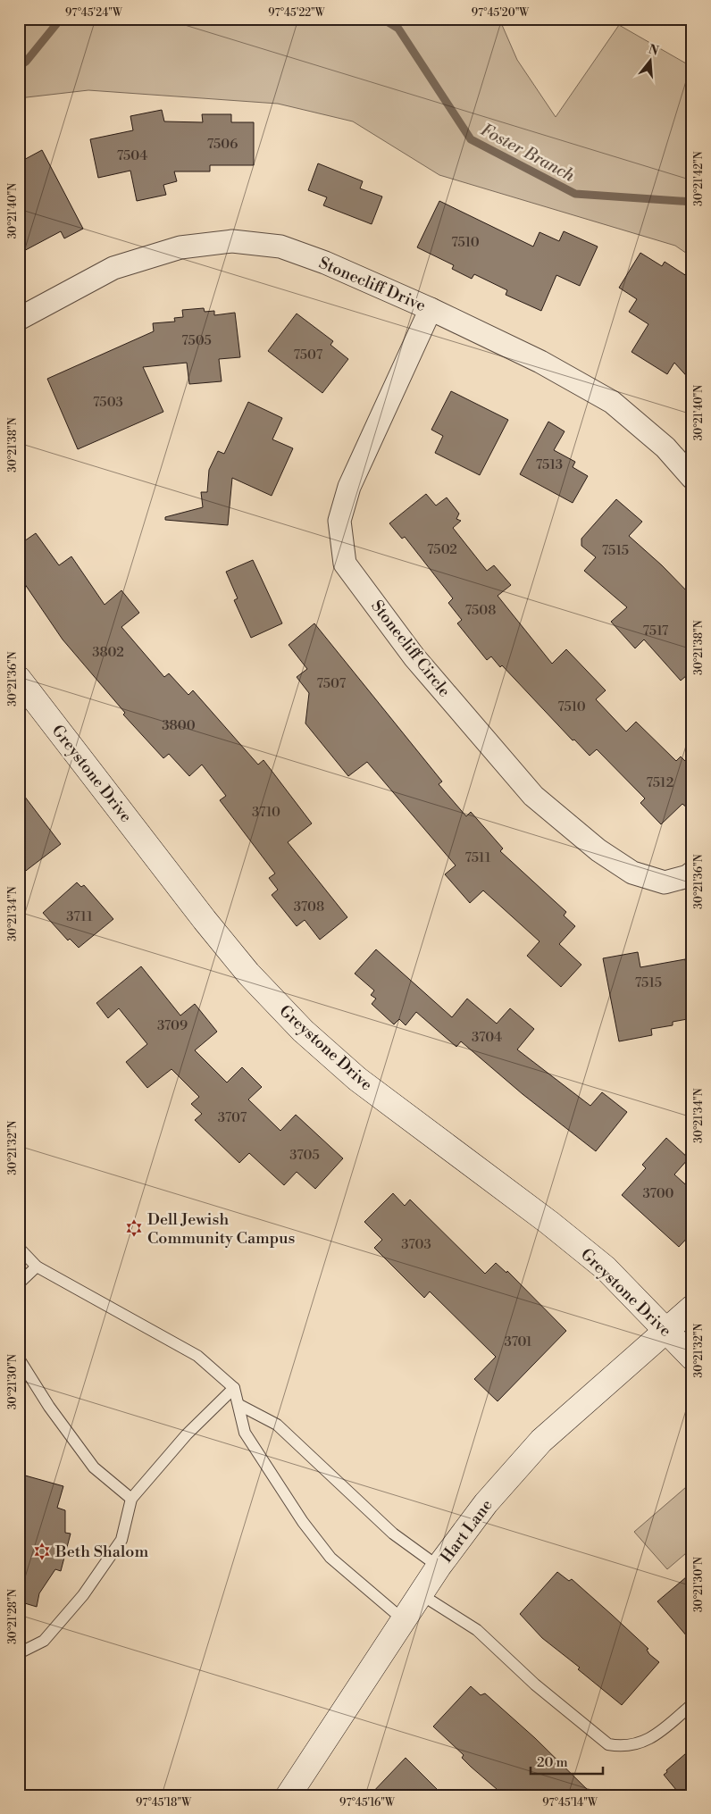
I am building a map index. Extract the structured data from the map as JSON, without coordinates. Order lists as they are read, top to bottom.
{
  "streets": {
    "street": [
      "Stonecliff Drive",
      "Stonecliff Circle",
      "Greystone Drive",
      "Hart Lane"
    ]
  },
  "crossings": [
    ["Stonecliff Drive", "Stonecliff Circle"],
    ["Greystone Drive", "Hart Lane"]
  ],
  "water": ["Foster Branch"],
  "places": {
    "synagogue": ["Dell Jewish Community Campus", "Beth Shalom"]
  },
  "house_numbers": [
    "7506",
    "7504",
    "7510",
    "7505",
    "7507",
    "7503",
    "7513",
    "7502",
    "7515",
    "7508",
    "7517",
    "3802",
    "7507",
    "7510",
    "3800",
    "7512",
    "3710",
    "7511",
    "3708",
    "3711",
    "7515",
    "3709",
    "3704",
    "3707",
    "3705",
    "3700",
    "3703",
    "3701"
  ],
  "scale_bar": "20 m",
  "north": "top",
  "coordinates": [
    "97°45'24\"W",
    "97°45'22\"W",
    "97°45'20\"W",
    "30°21'42\"N",
    "30°21'40\"N",
    "30°21'38\"N",
    "30°21'36\"N",
    "30°21'34\"N",
    "30°21'32\"N",
    "30°21'30\"N",
    "30°21'28\"N",
    "97°45'18\"W",
    "97°45'16\"W",
    "97°45'14\"W"
  ]
}
